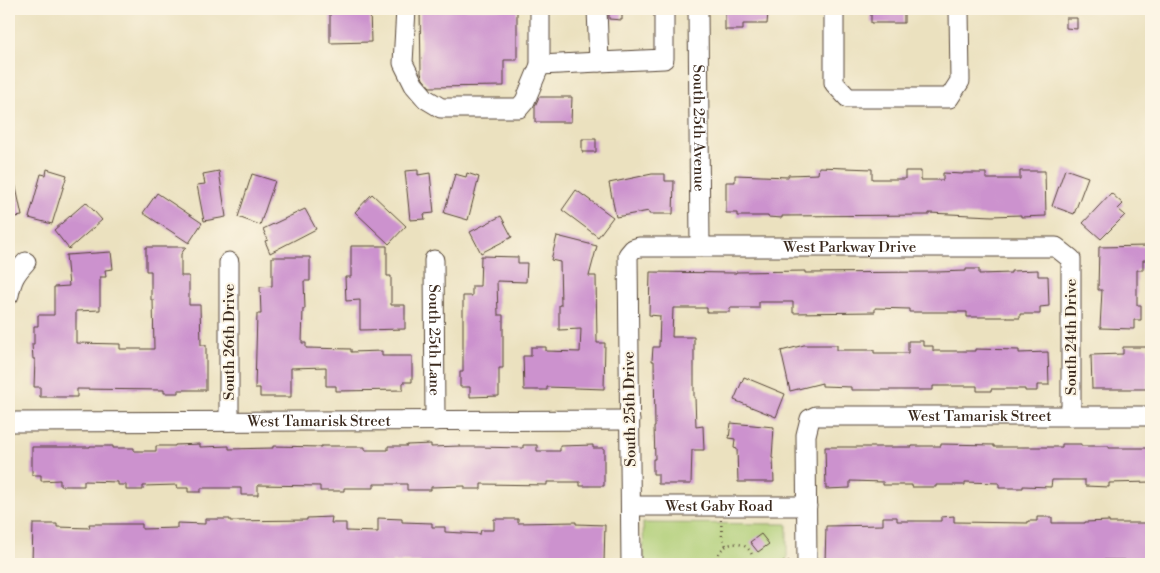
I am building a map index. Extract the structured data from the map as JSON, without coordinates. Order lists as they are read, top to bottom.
{
  "streets": {
    "street": [
      "South 25th Avenue",
      "West Parkway Drive",
      "South 24th Drive",
      "South 25th Lane",
      "South 26th Drive",
      "South 25th Drive",
      "West Tamarisk Street",
      "West Gaby Road"
    ]
  },
  "crossings": [
    ["South 25th Avenue", "West Parkway Drive"],
    ["West Parkway Drive", "South 24th Drive"],
    ["West Parkway Drive", "South 25th Drive"],
    ["South 24th Drive", "West Tamarisk Street"],
    ["South 25th Lane", "West Tamarisk Street"],
    ["South 26th Drive", "West Tamarisk Street"],
    ["South 25th Drive", "West Tamarisk Street"],
    ["South 25th Drive", "West Gaby Road"],
    ["West Tamarisk Street", "West Gaby Road"]
  ]
}
